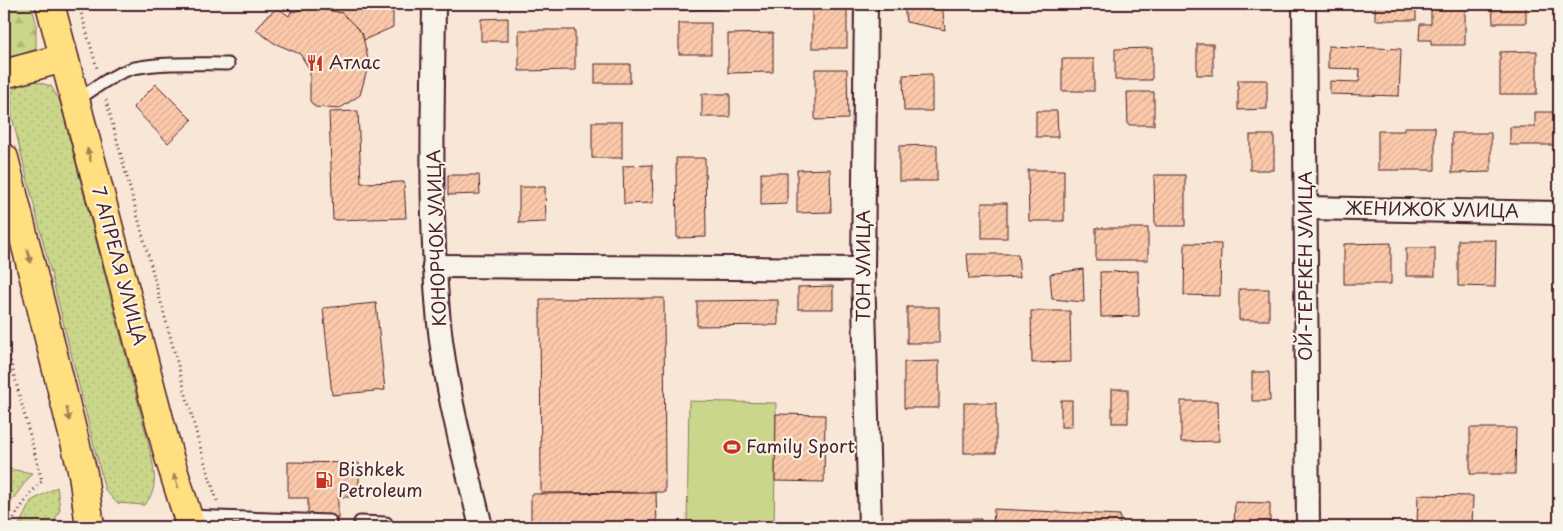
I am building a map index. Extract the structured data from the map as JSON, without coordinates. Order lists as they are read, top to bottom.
{
  "streets": {
    "main road": ["7 АПРЕЛЯ УЛИЦА"],
    "street": [
      "ЖЕНИЖОК УЛИЦА",
      "КОНОРЧОК УЛИЦА",
      "ТОН УЛИЦА",
      "ОЙ-ТЕРЕКЕН УЛИЦА"
    ]
  },
  "crossings": [
    ["ЖЕНИЖОК УЛИЦА", "ОЙ-ТЕРЕКЕН УЛИЦА"]
  ],
  "places": {
    "restaurant": ["Атлас"],
    "sports": ["Family Sport"],
    "fuel station": ["Bishkek Petroleum"]
  }
}
